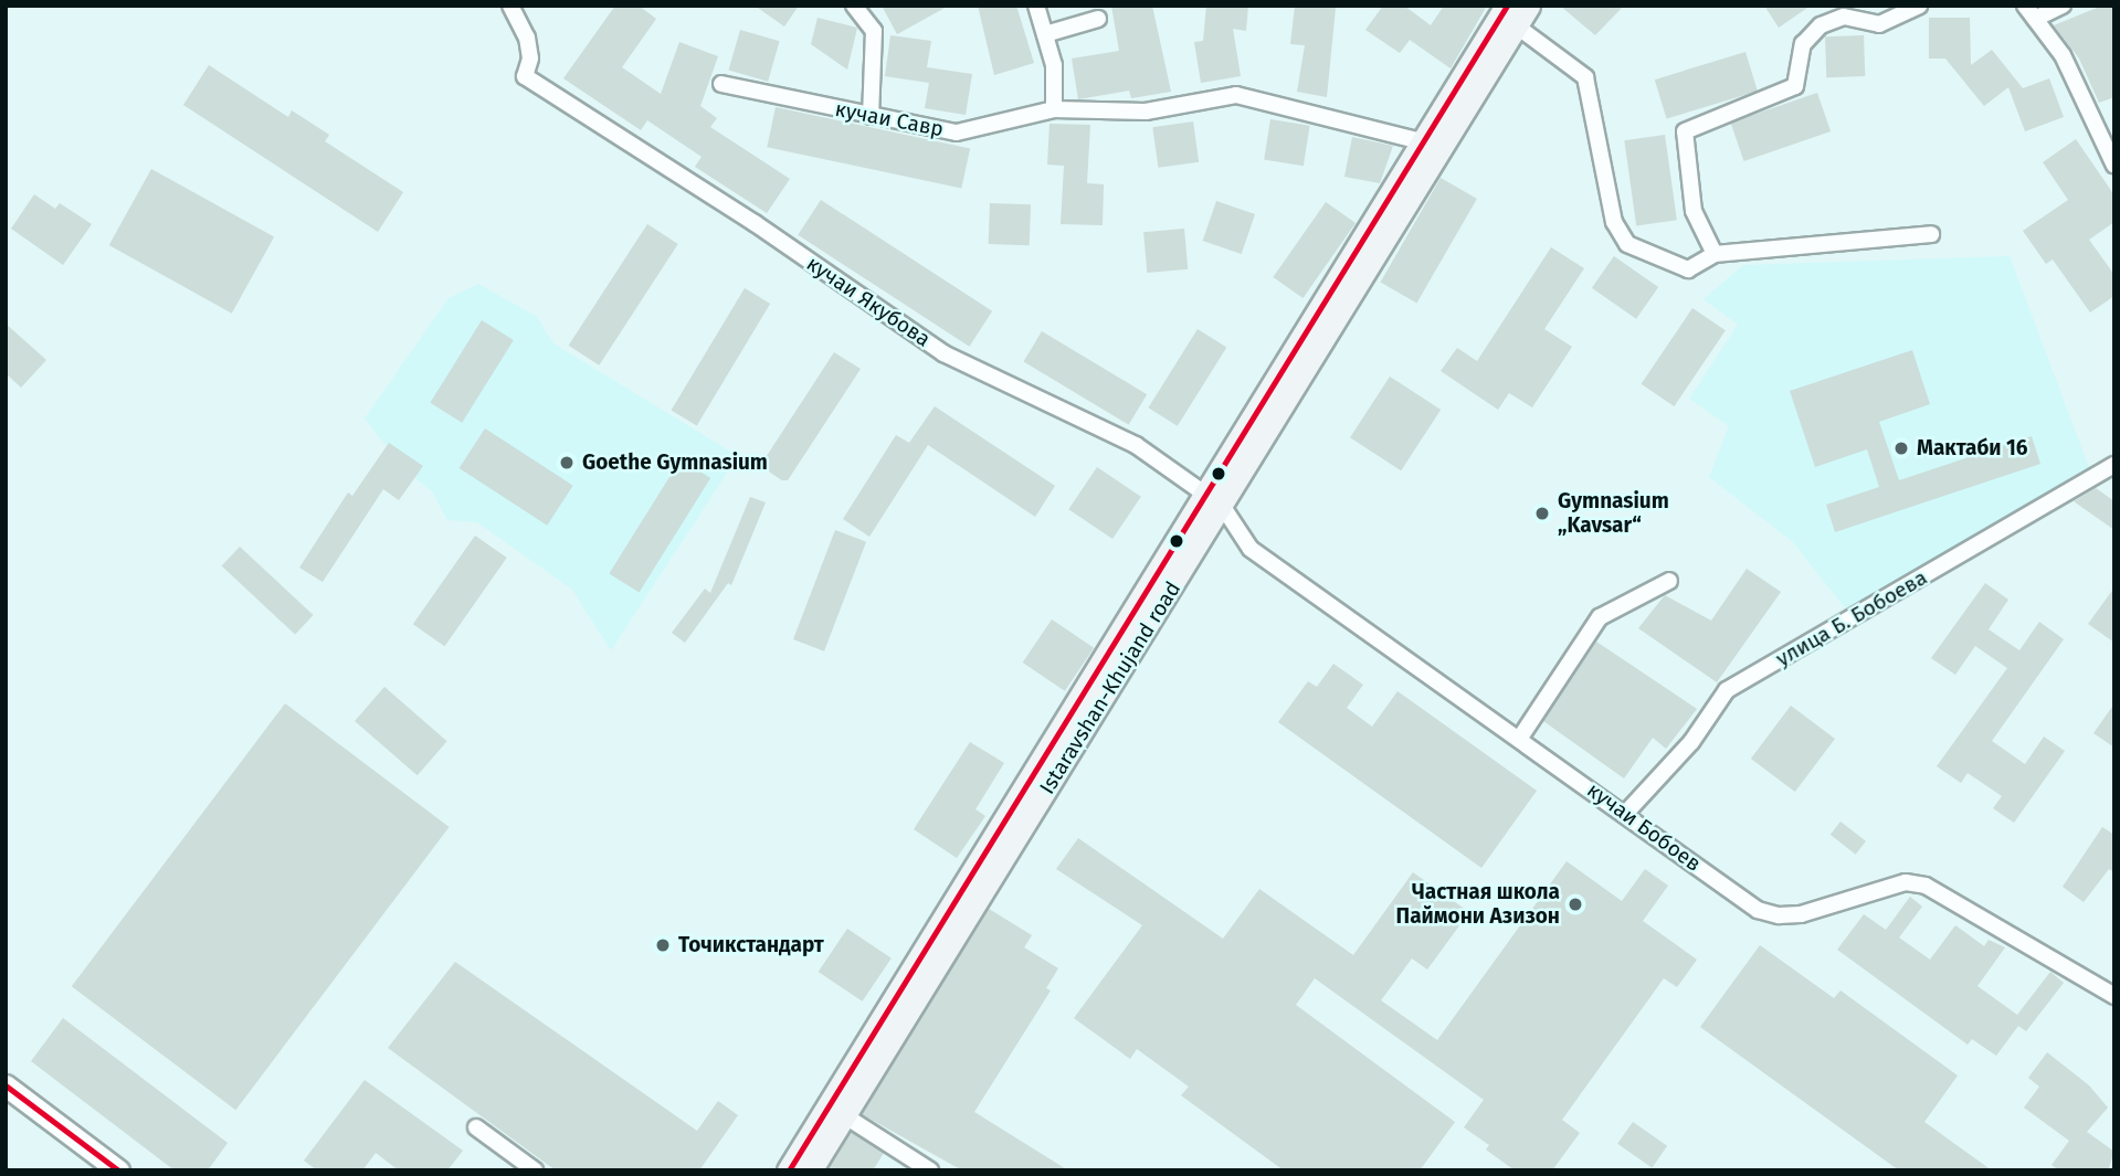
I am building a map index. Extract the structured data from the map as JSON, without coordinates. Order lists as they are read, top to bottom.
{
  "streets": {
    "main road": ["Istaravshan-Khujand road"],
    "street": [
      "кучаи Савр",
      "кучаи Якубова",
      "улица Б. Бобоева",
      "кучаи Бобоев"
    ]
  },
  "crossings": [
    ["кучаи Якубова", "Istaravshan-Khujand road"],
    ["кучаи Якубова", "кучаи Бобоев"],
    ["улица Б. Бобоева", "кучаи Бобоев"],
    ["Istaravshan-Khujand road", "кучаи Бобоев"]
  ],
  "places": [
    "Мактаби 16",
    "Goethe Gymnasium",
    "Gymnasium „Kavsar“",
    "Частная школа Паймони Азизон",
    "Точикстандарт"
  ]
}
